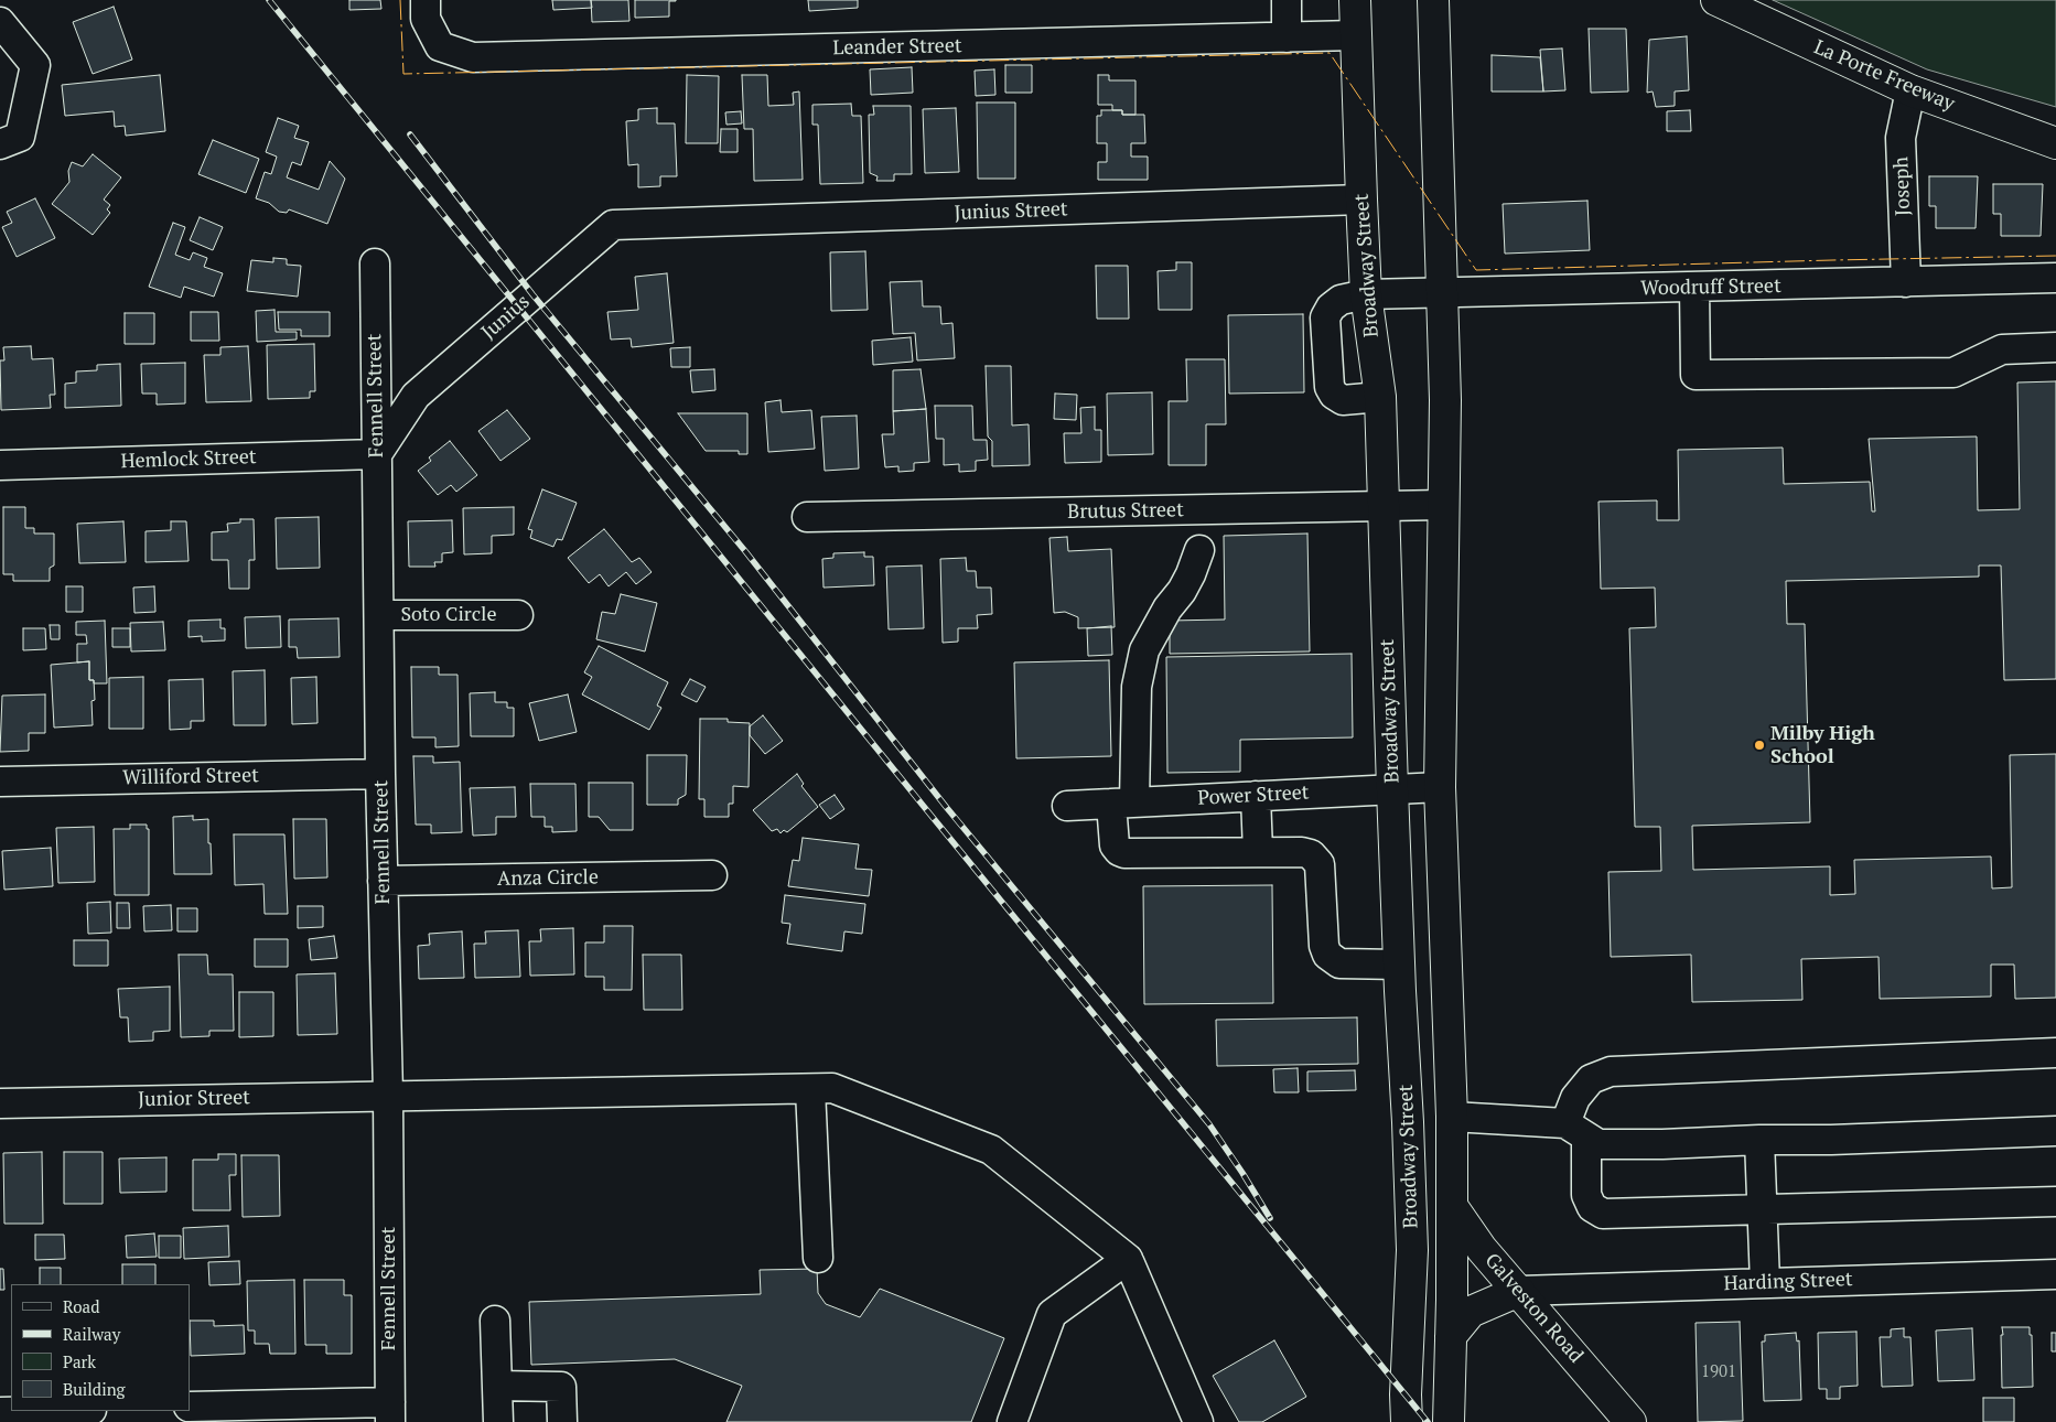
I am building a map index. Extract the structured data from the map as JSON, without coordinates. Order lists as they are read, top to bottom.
{
  "streets": {
    "main road": ["La Porte Freeway", "Broadway Street", "Galveston Road"],
    "street": [
      "Leander Street",
      "Joseph",
      "Junius Street",
      "Woodruff Street",
      "Junius",
      "Fennell Street",
      "Hemlock Street",
      "Brutus Street",
      "Soto Circle",
      "Williford Street",
      "Power Street",
      "Anza Circle",
      "Junior Street",
      "Harding Street"
    ]
  },
  "crossings": [
    ["Leander Street", "Broadway Street"],
    ["La Porte Freeway", "Joseph"],
    ["Joseph", "Woodruff Street"],
    ["Junius Street", "Broadway Street"],
    ["Junius Street", "Junius"],
    ["Broadway Street", "Woodruff Street"],
    ["Broadway Street", "Brutus Street"],
    ["Broadway Street", "Power Street"],
    ["Broadway Street", "Galveston Road"],
    ["Junius", "Fennell Street"],
    ["Junius", "Hemlock Street"],
    ["Fennell Street", "Hemlock Street"],
    ["Fennell Street", "Soto Circle"],
    ["Fennell Street", "Williford Street"],
    ["Fennell Street", "Anza Circle"],
    ["Fennell Street", "Junior Street"],
    ["Harding Street", "Galveston Road"]
  ],
  "places": ["Milby High School"],
  "house_numbers": ["1901"],
  "legend": [
    "Road",
    "Railway",
    "Park",
    "Building"
  ]
}
